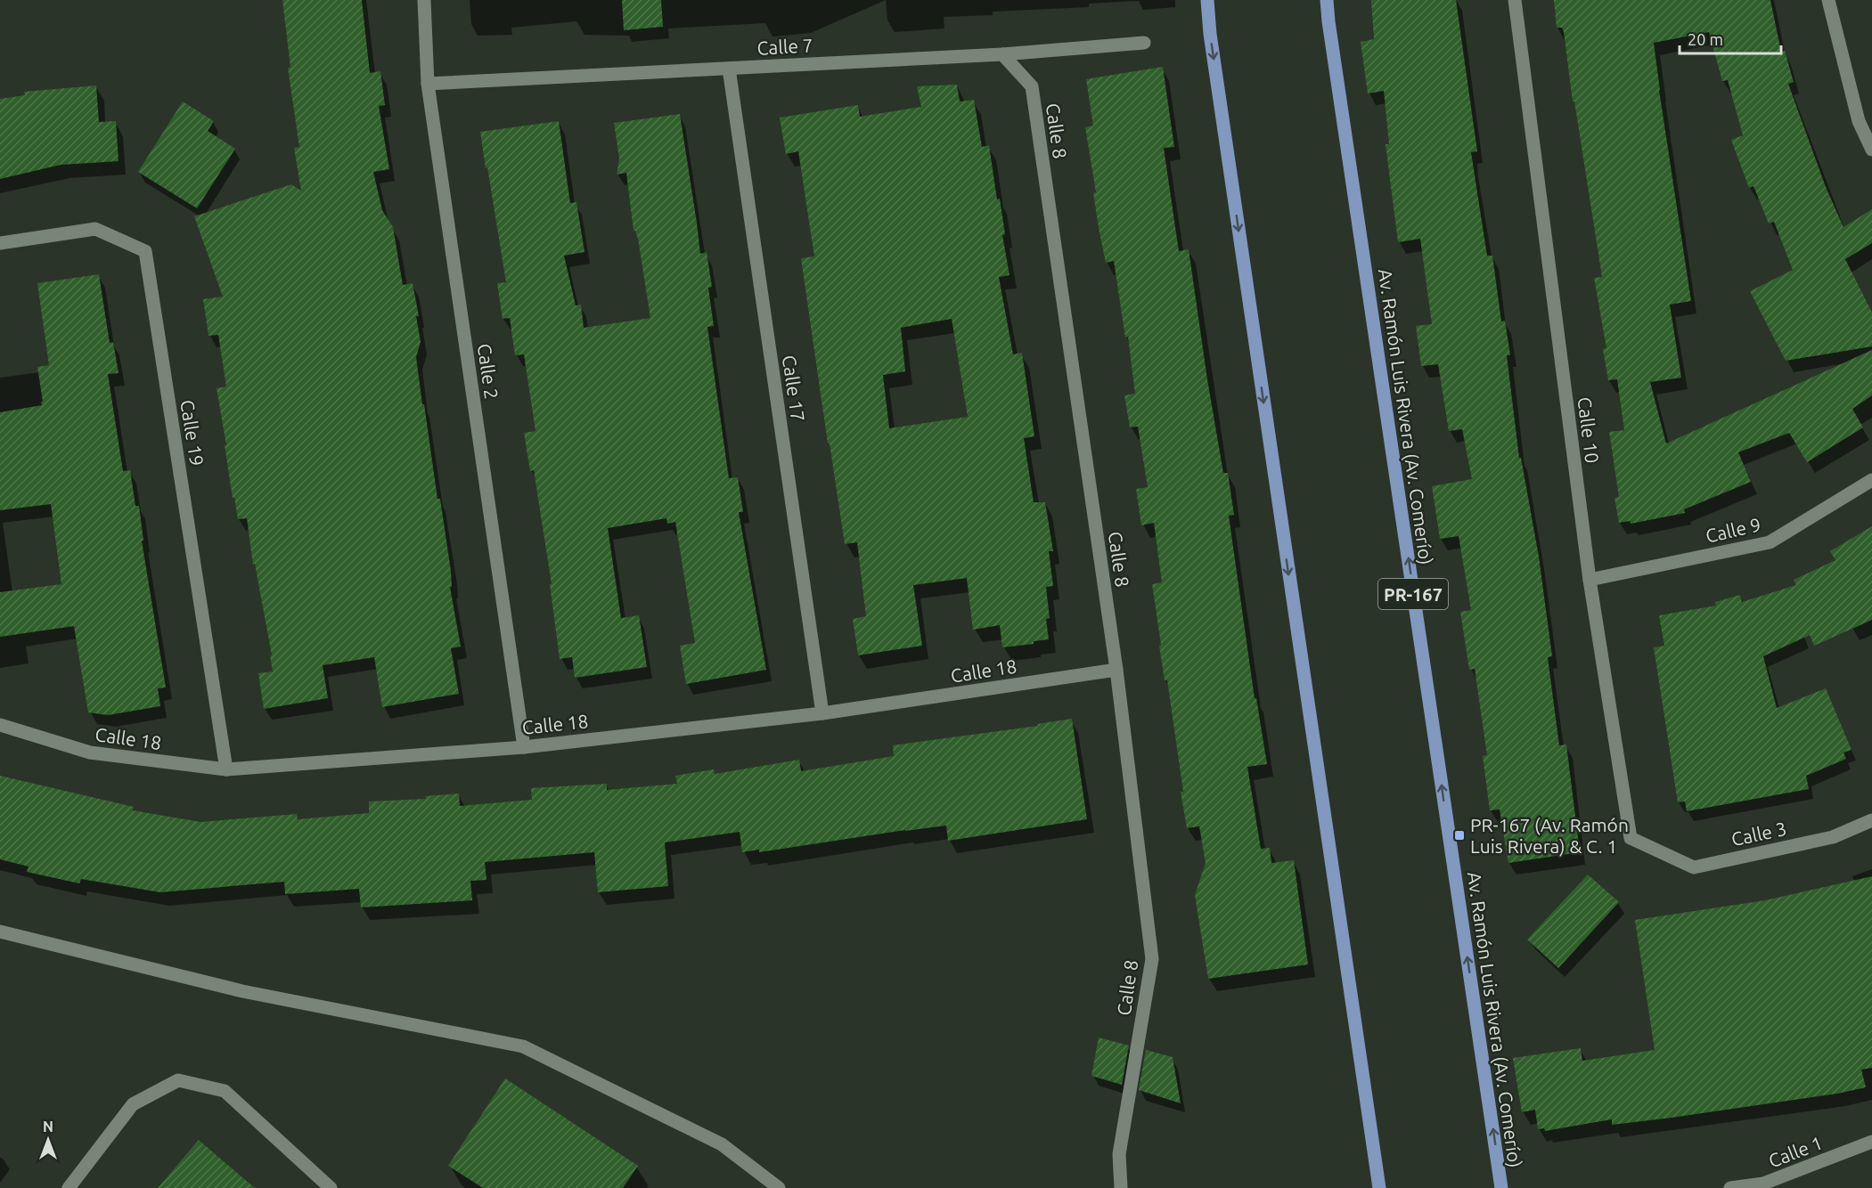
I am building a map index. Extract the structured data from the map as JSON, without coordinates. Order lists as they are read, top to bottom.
{
  "streets": {
    "main road": ["Av. Ramón Luis Rivera (Av. Comerío)", "PR-167"],
    "street": [
      "Calle 7",
      "Calle 8",
      "Calle 2",
      "Calle 17",
      "Calle 10",
      "Calle 19",
      "Calle 9",
      "Calle 18",
      "Calle 3",
      "Calle 1"
    ]
  },
  "crossings": [
    ["Calle 7", "Calle 8"],
    ["Calle 7", "Calle 2"],
    ["Calle 7", "Calle 17"],
    ["Calle 8", "Calle 18"],
    ["Calle 2", "Calle 18"],
    ["Calle 17", "Calle 18"],
    ["Calle 10", "Calle 9"],
    ["Calle 10", "Calle 3"],
    ["Calle 19", "Calle 18"]
  ],
  "places": {
    "transit": ["PR-167 (Av. Ramón Luis Rivera) & C. 1"]
  },
  "scale_bar": "20 m",
  "north": "top"
}
